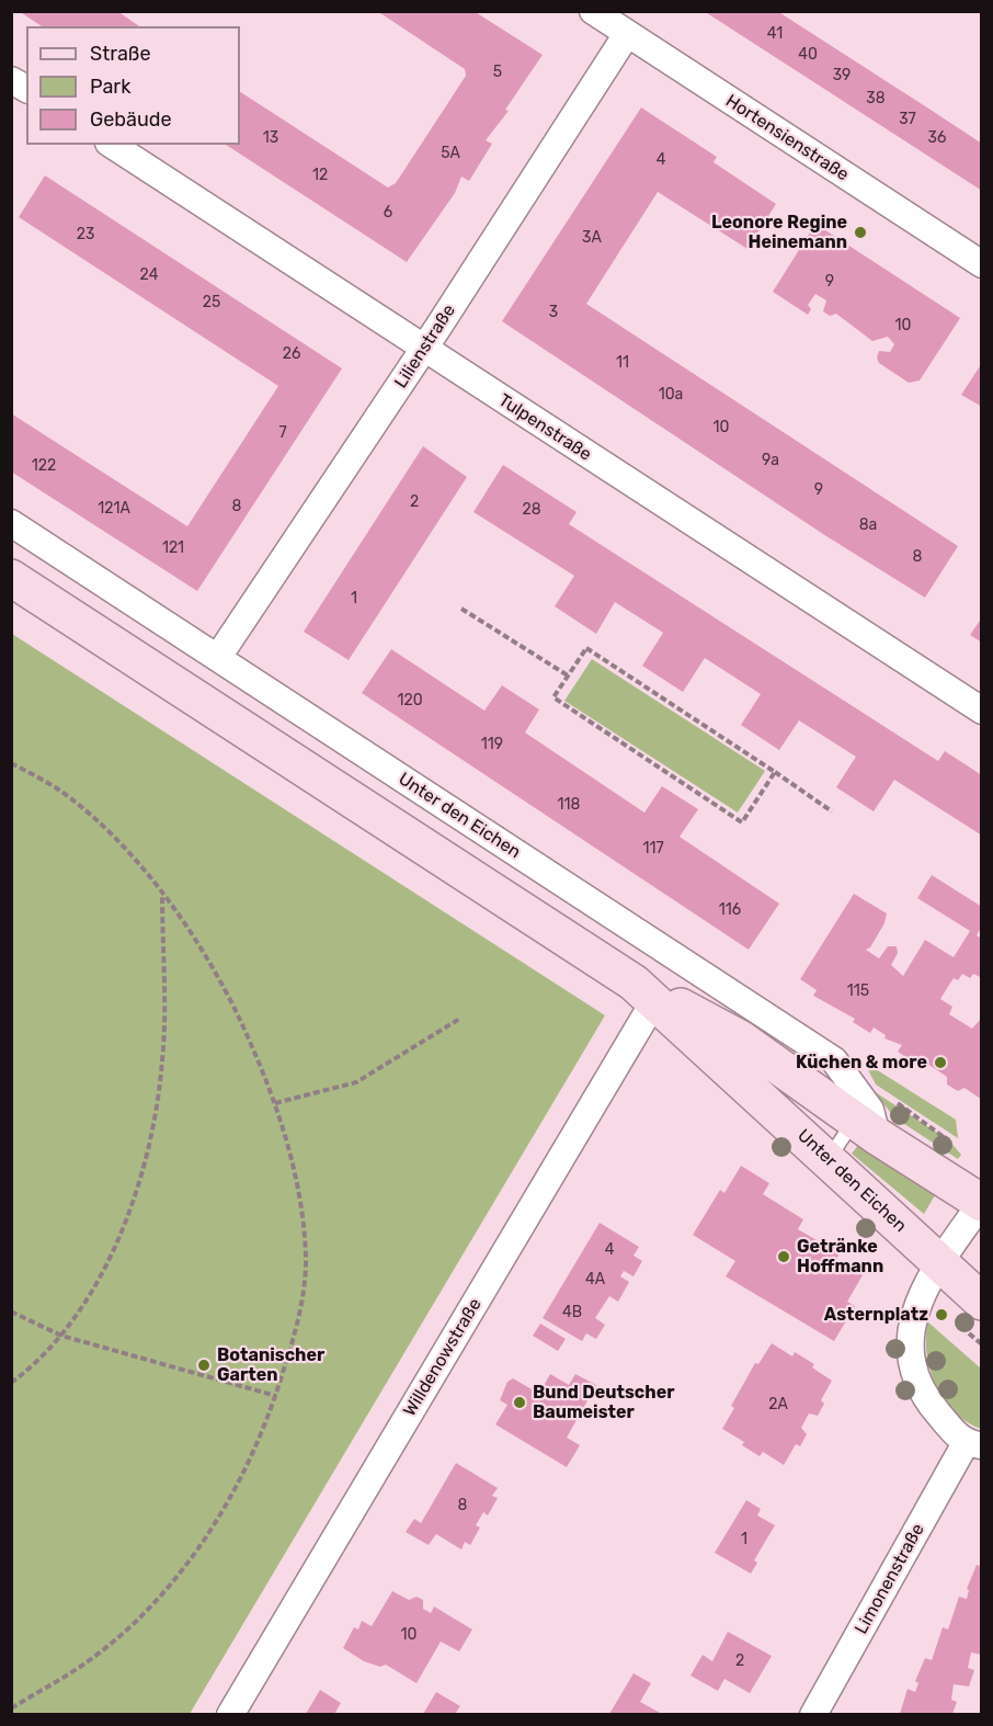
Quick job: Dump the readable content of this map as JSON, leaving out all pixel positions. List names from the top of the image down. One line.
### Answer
{"streets":{"main road":["Unter den Eichen"],"street":["Hortensienstraße","Lilienstraße","Tulpenstraße","Willdenowstraße","Limonenstraße"]},"crossings":[["Hortensienstraße","Lilienstraße"],["Lilienstraße","Tulpenstraße"],["Lilienstraße","Unter den Eichen"],["Unter den Eichen","Willdenowstraße"]],"places":["Leonore Regine Heinemann","Küchen & more","Getränke Hoffmann","Asternplatz","Botanischer Garten","Bund Deutscher Baumeister"],"house_numbers":["41","40","5","39","38","37","13","36","5A","4","12","6","23","3A","24","9","25","3","10","26","11","10a","10","7","9a","122","9","2","8","121A","28","8a","121","8","1","120","119","118","117","116","115","4","4A","4B","2A","8","1","10","2"],"legend":["Straße","Park","Gebäude"]}
